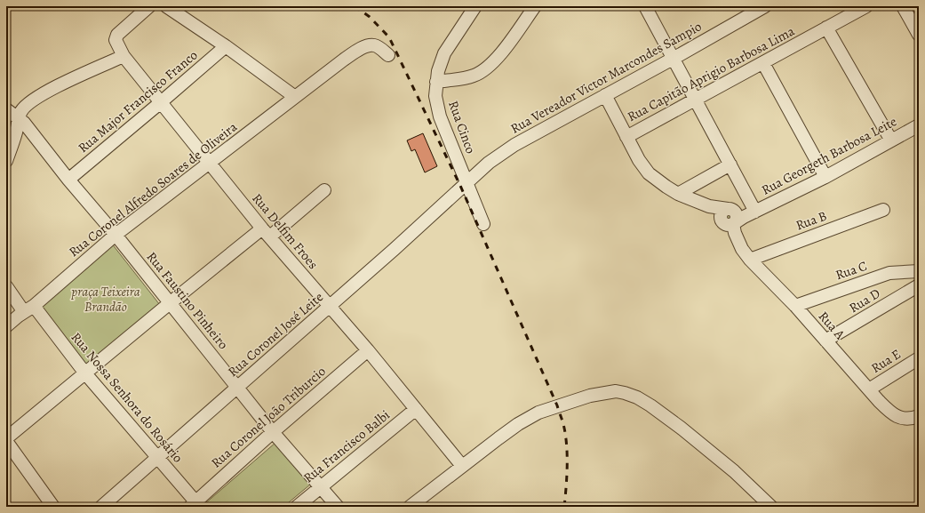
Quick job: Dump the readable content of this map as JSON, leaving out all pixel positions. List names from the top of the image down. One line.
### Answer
{"streets":{"street":["Rua Capitão Aprigio Barbosa Lima","Rua Vereador Victor Marcondes Sampio","Rua Major Francisco Franco","Rua Cinco","Rua Georgeth Barbosa Leite","Rua Coronel Alfredo Soares de Oliveira","Rua B","Rua Delfim Froes","Rua C","Rua Faustino Pinheiro","Rua D","Rua A","Rua Coronel José Leite","Rua E","Rua Nossa Senhora do Rosário","Rua Coronel João Triburcio","Rua Francisco Balbi"]},"crossings":[["Rua Vereador Victor Marcondes Sampio","Rua Cinco"],["Rua Vereador Victor Marcondes Sampio","Rua Coronel José Leite"],["Rua Major Francisco Franco","Rua Delfim Froes"],["Rua Major Francisco Franco","Rua Faustino Pinheiro"],["Rua Cinco","Rua Coronel José Leite"],["Rua Coronel Alfredo Soares de Oliveira","Rua Delfim Froes"],["Rua Coronel Alfredo Soares de Oliveira","Rua Faustino Pinheiro"],["Rua Coronel Alfredo Soares de Oliveira","Rua Nossa Senhora do Rosário"],["Rua B","Rua A"],["Rua Delfim Froes","Rua Coronel José Leite"],["Rua Delfim Froes","Rua Coronel João Triburcio"],["Rua Delfim Froes","Rua Francisco Balbi"],["Rua C","Rua A"],["Rua Faustino Pinheiro","Rua Coronel José Leite"],["Rua Faustino Pinheiro","Rua Coronel João Triburcio"],["Rua Faustino Pinheiro","Rua Francisco Balbi"],["Rua D","Rua A"],["Rua A","Rua E"],["Rua Coronel José Leite","Rua Nossa Senhora do Rosário"],["Rua Nossa Senhora do Rosário","Rua Coronel João Triburcio"]],"parks":["praça Teixeira Brandão"]}
